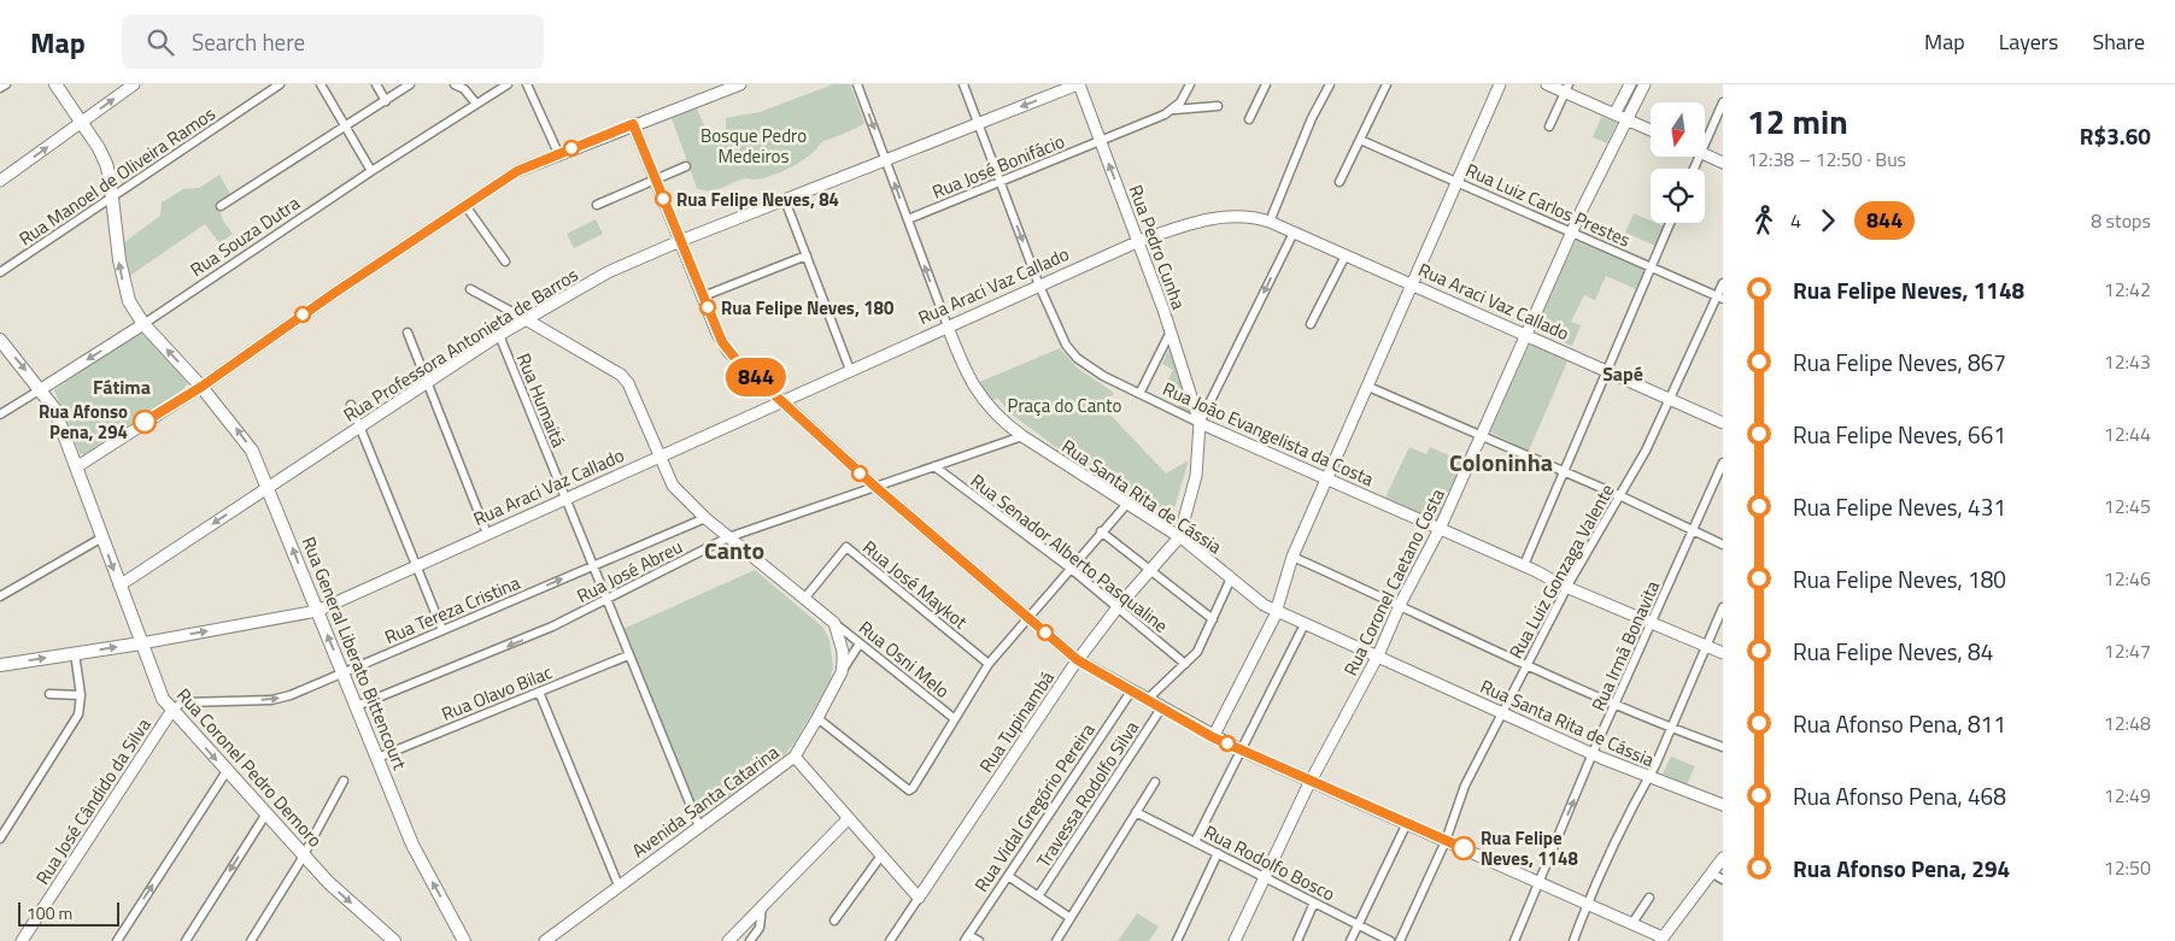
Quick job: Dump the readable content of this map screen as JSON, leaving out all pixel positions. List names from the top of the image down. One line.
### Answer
{"streets":{"main road":["Rua Araci Vaz Callado","Rua General Liberato Bittencourt","Rua Coronel Pedro Demoro"],"street":["Rua José Bonifácio","Rua Manoel de Oliveira Ramos","Rua Luiz Carlos Prestes","Rua Souza Dutra","Rua Pedro Cunha","Rua Professora Antonieta de Barros","Rua Humaitá","Rua João Evangelista da Costa","Rua Santa Rita de Cássia","Rua Senador Alberto Pasqualine","Rua José Abreu","Rua Luiz Gonzaga Valente","Rua Coronel Caetano Costa","Rua José Maykot","Rua Tereza Cristina","Rua Irmã Bonavita","Rua Osni Melo","Rua Olavo Bilac","Rua Tupinambá","Travessa Rodolfo Silva","Rua José Cândido da Silva","Avenida Santa Catarina","Rua Vidal Gregório Pereira","Rua Rodolfo Bosco"]},"crossings":[["Rua José Bonifácio","Rua Pedro Cunha"],["Rua José Bonifácio","Rua João Evangelista da Costa"],["Rua José Bonifácio","Rua Santa Rita de Cássia"],["Rua Manoel de Oliveira Ramos","Rua General Liberato Bittencourt"],["Rua Luiz Carlos Prestes","Rua Luiz Gonzaga Valente"],["Rua Luiz Carlos Prestes","Rua Coronel Caetano Costa"],["Rua Souza Dutra","Rua General Liberato Bittencourt"],["Rua Souza Dutra","Rua Coronel Pedro Demoro"],["Rua Pedro Cunha","Rua Araci Vaz Callado"],["Rua Pedro Cunha","Rua Professora Antonieta de Barros"],["Rua Pedro Cunha","Rua João Evangelista da Costa"],["Rua Pedro Cunha","Rua Tupinambá"],["Rua Araci Vaz Callado","Rua Humaitá"],["Rua Araci Vaz Callado","Rua João Evangelista da Costa"],["Rua Araci Vaz Callado","Rua Santa Rita de Cássia"],["Rua Araci Vaz Callado","Rua Luiz Gonzaga Valente"],["Rua Araci Vaz Callado","Rua Coronel Caetano Costa"],["Rua Araci Vaz Callado","Rua General Liberato Bittencourt"],["Rua Araci Vaz Callado","Rua Coronel Pedro Demoro"],["Rua Professora Antonieta de Barros","Rua Humaitá"],["Rua Professora Antonieta de Barros","Rua João Evangelista da Costa"],["Rua Professora Antonieta de Barros","Rua Santa Rita de Cássia"],["Rua Professora Antonieta de Barros","Rua General Liberato Bittencourt"],["Rua Professora Antonieta de Barros","Rua Coronel Pedro Demoro"],["Rua Humaitá","Rua José Abreu"],["Rua Humaitá","Rua Tereza Cristina"],["Rua Humaitá","Rua Olavo Bilac"],["Rua Humaitá","Avenida Santa Catarina"],["Rua João Evangelista da Costa","Rua Luiz Gonzaga Valente"],["Rua João Evangelista da Costa","Rua Coronel Caetano Costa"],["Rua João Evangelista da Costa","Rua Irmã Bonavita"],["Rua João Evangelista da Costa","Rua Tupinambá"],["Rua Santa Rita de Cássia","Rua José Abreu"],["Rua Santa Rita de Cássia","Rua Luiz Gonzaga Valente"],["Rua Santa Rita de Cássia","Rua Coronel Caetano Costa"],["Rua Santa Rita de Cássia","Rua Irmã Bonavita"],["Rua Santa Rita de Cássia","Rua Tupinambá"],["Rua Senador Alberto Pasqualine","Rua José Abreu"],["Rua Senador Alberto Pasqualine","Rua Tupinambá"],["Rua José Abreu","Rua General Liberato Bittencourt"],["Rua Coronel Caetano Costa","Rua Rodolfo Bosco"],["Rua Tereza Cristina","Rua General Liberato Bittencourt"],["Rua Tereza Cristina","Rua Coronel Pedro Demoro"],["Rua Tereza Cristina","Rua José Cândido da Silva"],["Rua General Liberato Bittencourt","Rua Olavo Bilac"],["Rua Coronel Pedro Demoro","Rua José Cândido da Silva"]],"one_way":["Rua José Abreu","Rua Tereza Cristina","Rua General Liberato Bittencourt","Rua Coronel Pedro Demoro"],"districts":["Sapé","Fátima","Coloninha","Canto"],"parks":["Bosque Pedro Medeiros","Praça do Canto"],"places":["Rua Felipe Neves, 84","Rua Felipe Neves, 180","Rua Afonso Pena, 294","Rua Felipe Neves, 1148"],"lines":["bus line 844"],"scale_bar":"100 m","north":"bottom","page":{"header":"Map","search":"Search here","nav":["Map","Layers","Share"],"on_map":"844","heading":["12 min","12:38 – 12:50 · Bus","R$3.60"],"legs":["4","844","8 stops"],"list":[{"name":"Rua Felipe Neves, 1148","value":"12:42"},{"name":"Rua Felipe Neves, 867","value":"12:43"},{"name":"Rua Felipe Neves, 661","value":"12:44"},{"name":"Rua Felipe Neves, 431","value":"12:45"},{"name":"Rua Felipe Neves, 180","value":"12:46"},{"name":"Rua Felipe Neves, 84","value":"12:47"},{"name":"Rua Afonso Pena, 811","value":"12:48"},{"name":"Rua Afonso Pena, 468","value":"12:49"},{"name":"Rua Afonso Pena, 294","value":"12:50"}],"scale":"100 m"}}
